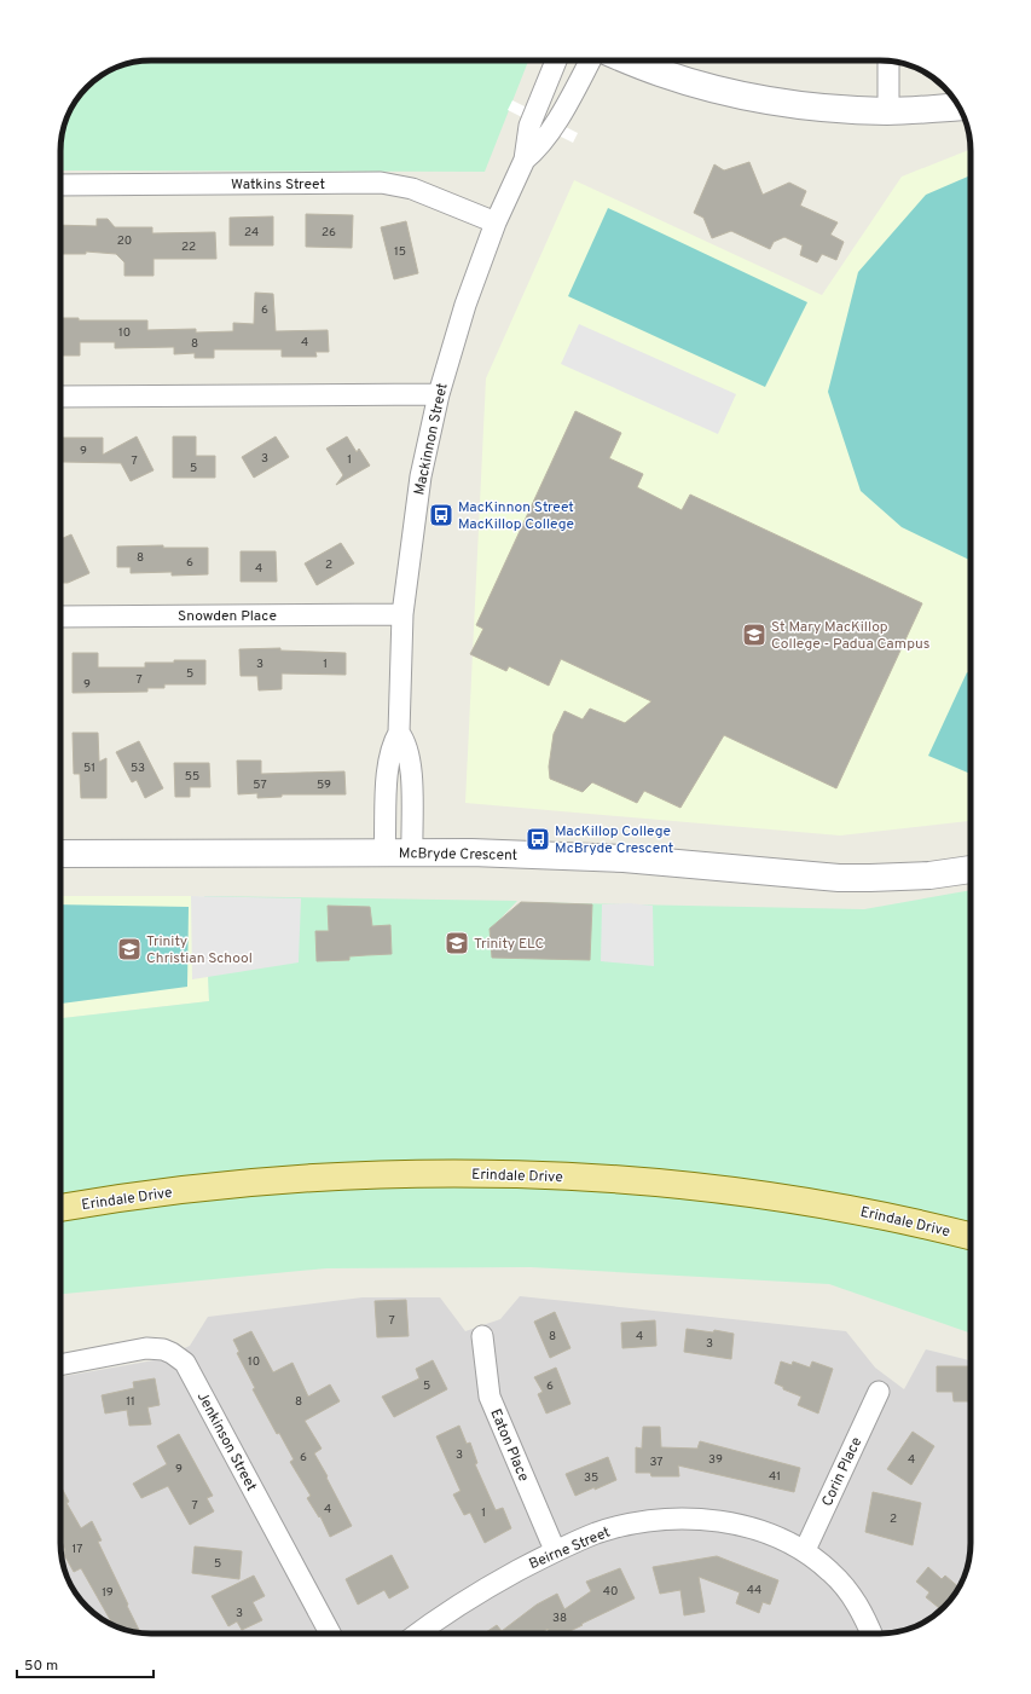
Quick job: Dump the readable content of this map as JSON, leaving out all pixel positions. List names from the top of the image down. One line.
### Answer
{"streets":{"main road":["Erindale Drive"],"street":["Watkins Street","Mackinnon Street","Snowden Place","McBryde Crescent","Jenkinson Street","Eaton Place","Corin Place","Beirne Street"]},"crossings":[["Watkins Street","Mackinnon Street"],["Mackinnon Street","Snowden Place"],["Mackinnon Street","McBryde Crescent"],["Eaton Place","Beirne Street"],["Corin Place","Beirne Street"]],"places":{"bus stop":["MacKinnon Street MacKillop College","MacKillop College McBryde Crescent"],"school or university":["St Mary MacKillop College - Padua Campus","Trinity ELC","Trinity Christian School"]},"house_numbers":["24","26","20","22","15","6","10","4","8","9","3","1","7","5","8","6","2","4","3","1","5","7","9","51","53","55","57","59","7","8","4","3","10","5","6","11","8","3","6","39","4","37","9","41","35","7","4","1","2","17","5","44","40","19","3","38"],"scale_bar":"50 m"}
